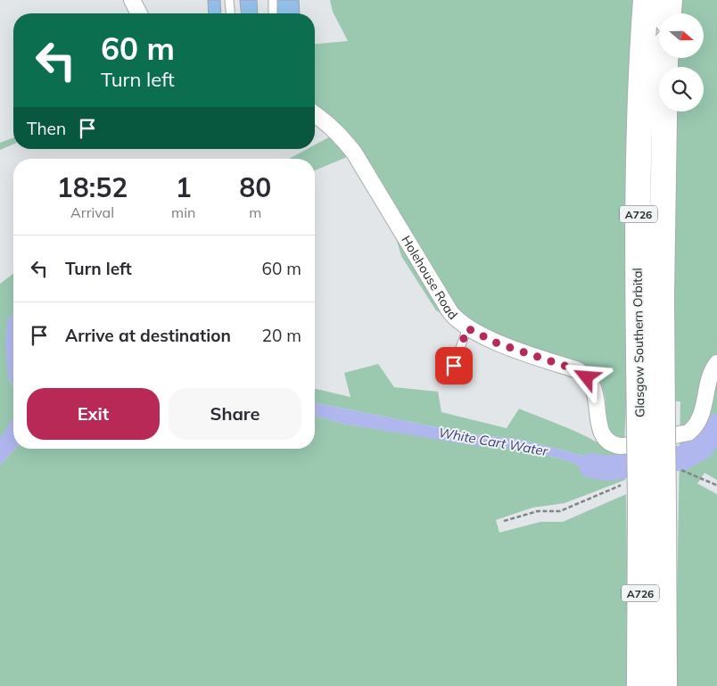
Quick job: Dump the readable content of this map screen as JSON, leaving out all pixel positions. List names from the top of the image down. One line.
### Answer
{"streets":{"highway":["A726","Glasgow Southern Orbital"],"street":["Holehouse Road"]},"water":["White Cart Water"],"north":"right","page":{"turn":["60 m","Turn left"],"then":"Then","eta":["18:52","Arrival","1","min","80","m"],"list":[{"name":"Turn left","value":"60 m"},{"name":"Arrive at destination","value":"20 m"}],"buttons":["Exit","Share"]}}
